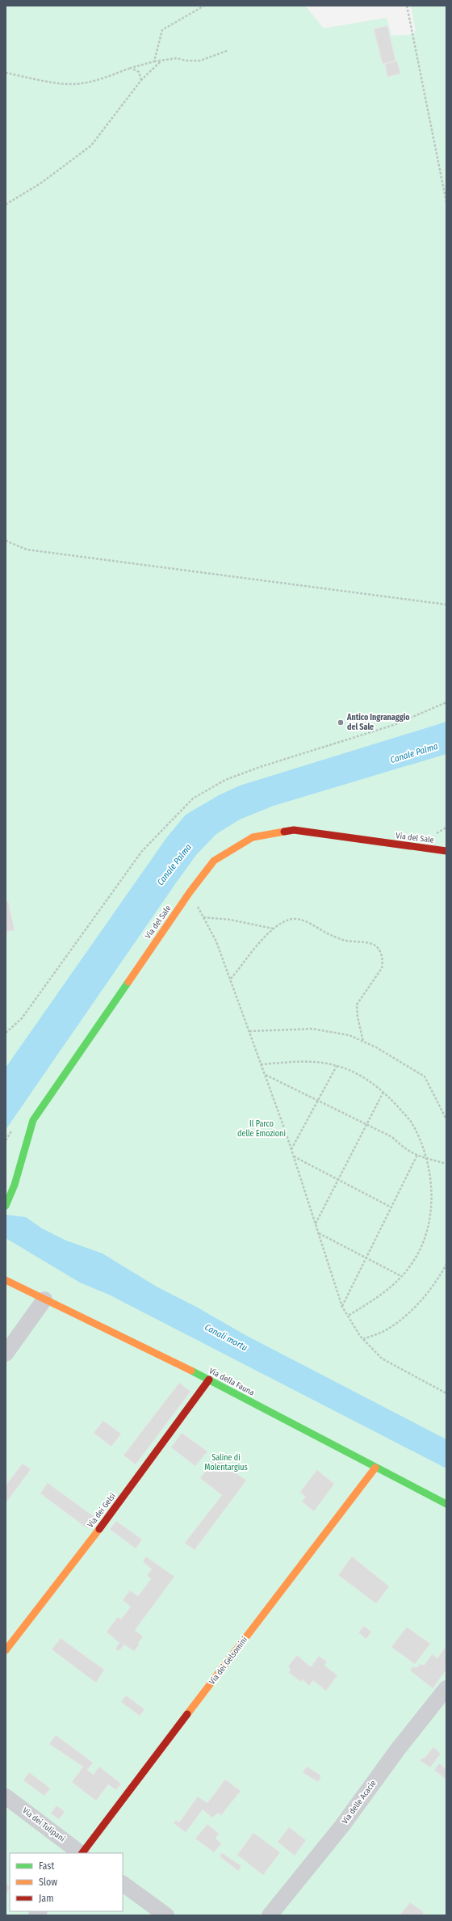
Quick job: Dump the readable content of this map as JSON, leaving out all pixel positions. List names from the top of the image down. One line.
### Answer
{"streets":{"street":["Via del Sale","Via della Fauna","Via dei Gelsi","Via dei Gelsomini","Via delle Acacie","Via dei Tulipani"]},"crossings":[["Via della Fauna","Via dei Gelsi"],["Via della Fauna","Via dei Gelsomini"]],"water":["Canale Palma","Canali mortu"],"parks":["Il Parco delle Emozioni","Saline di Molentargius"],"places":["Antico Ingranaggio del Sale"],"legend":["Fast","Slow","Jam"]}
